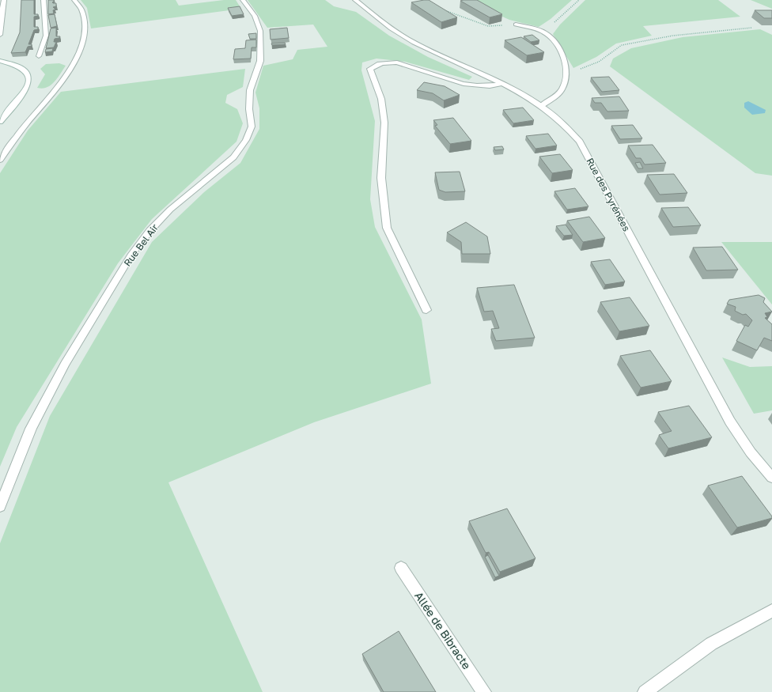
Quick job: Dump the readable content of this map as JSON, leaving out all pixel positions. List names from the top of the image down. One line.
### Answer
{"streets":{"street":["Rue des Pyrénées","Rue Bel Air","Allée de Bibracte"]}}
